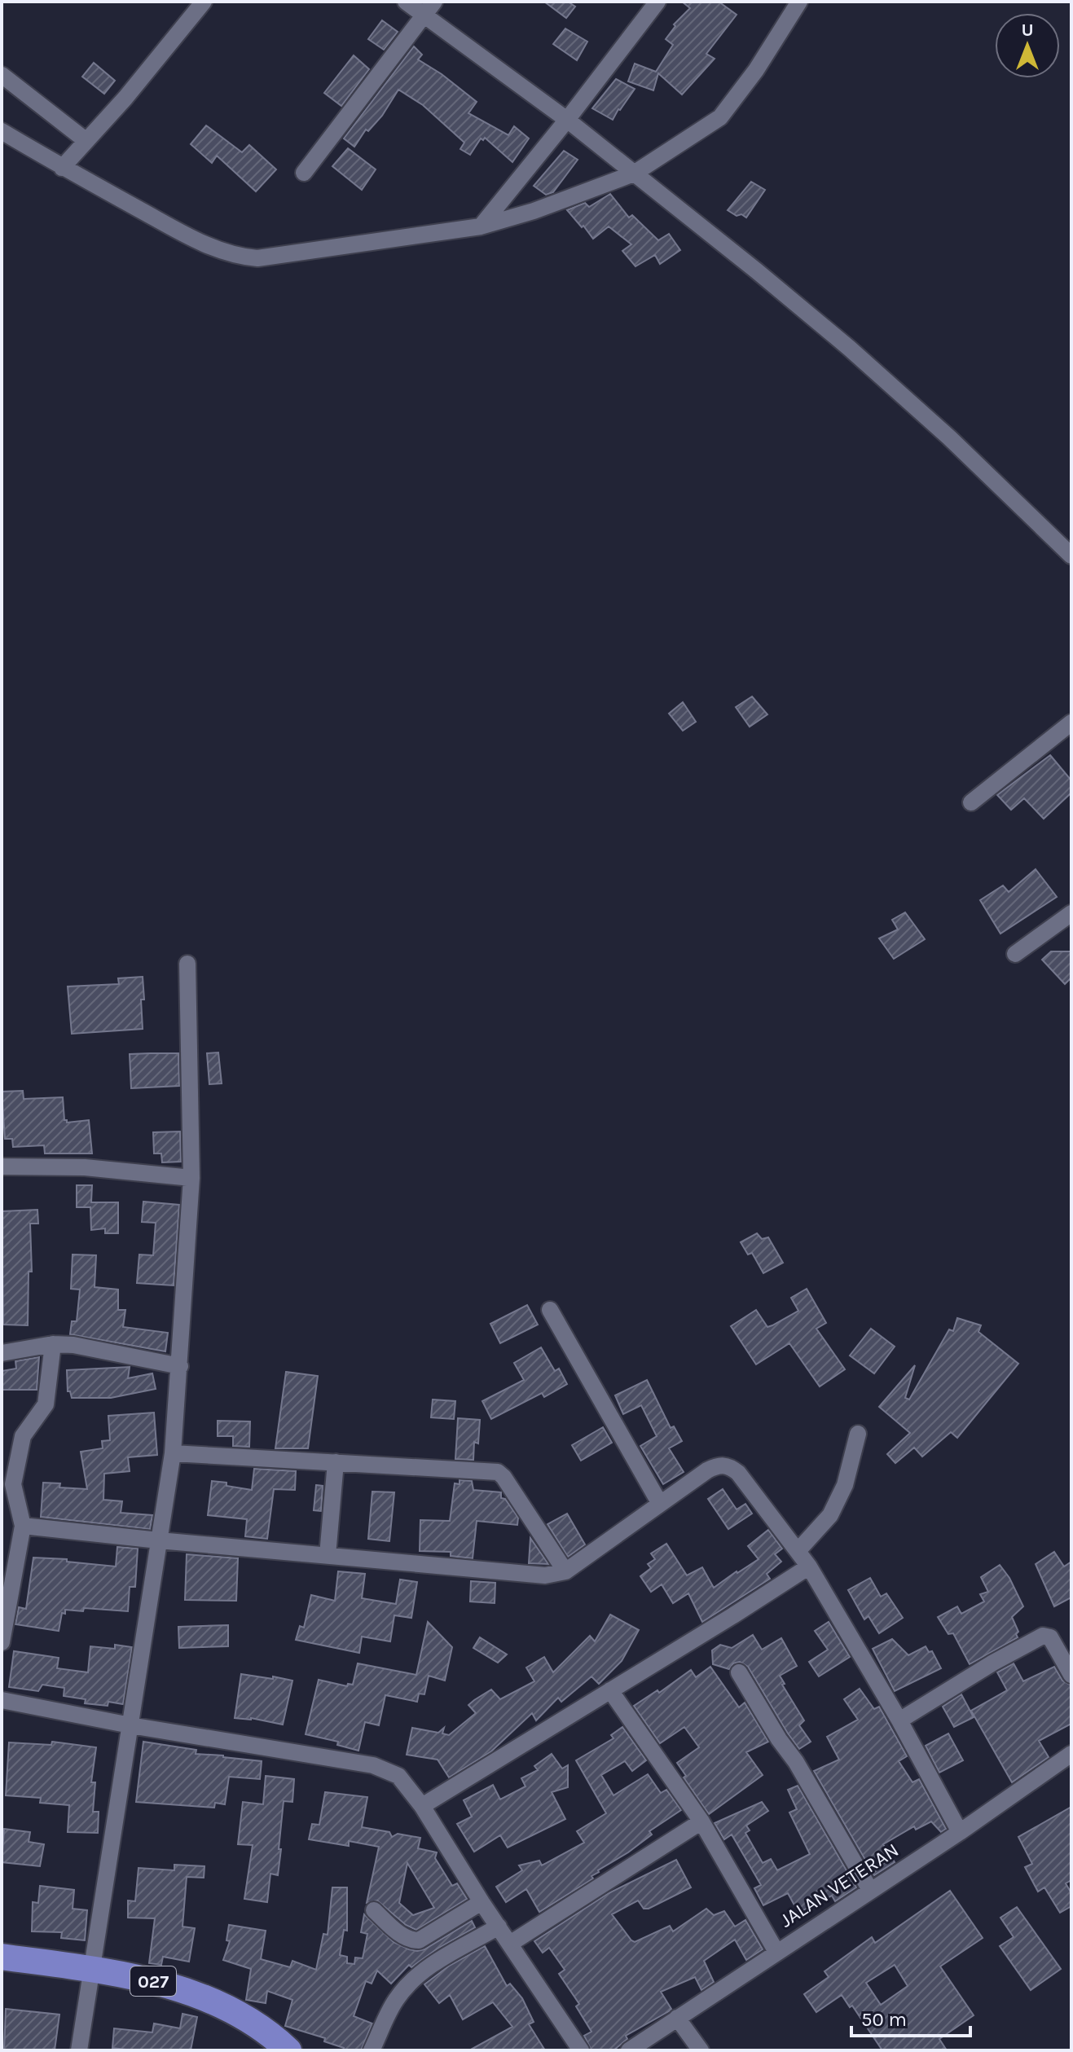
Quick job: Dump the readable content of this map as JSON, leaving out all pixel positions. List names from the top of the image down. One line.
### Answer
{"streets":{"main road":["027"],"street":["JALAN VETERAN"]},"scale_bar":"50 m","north":"top"}
